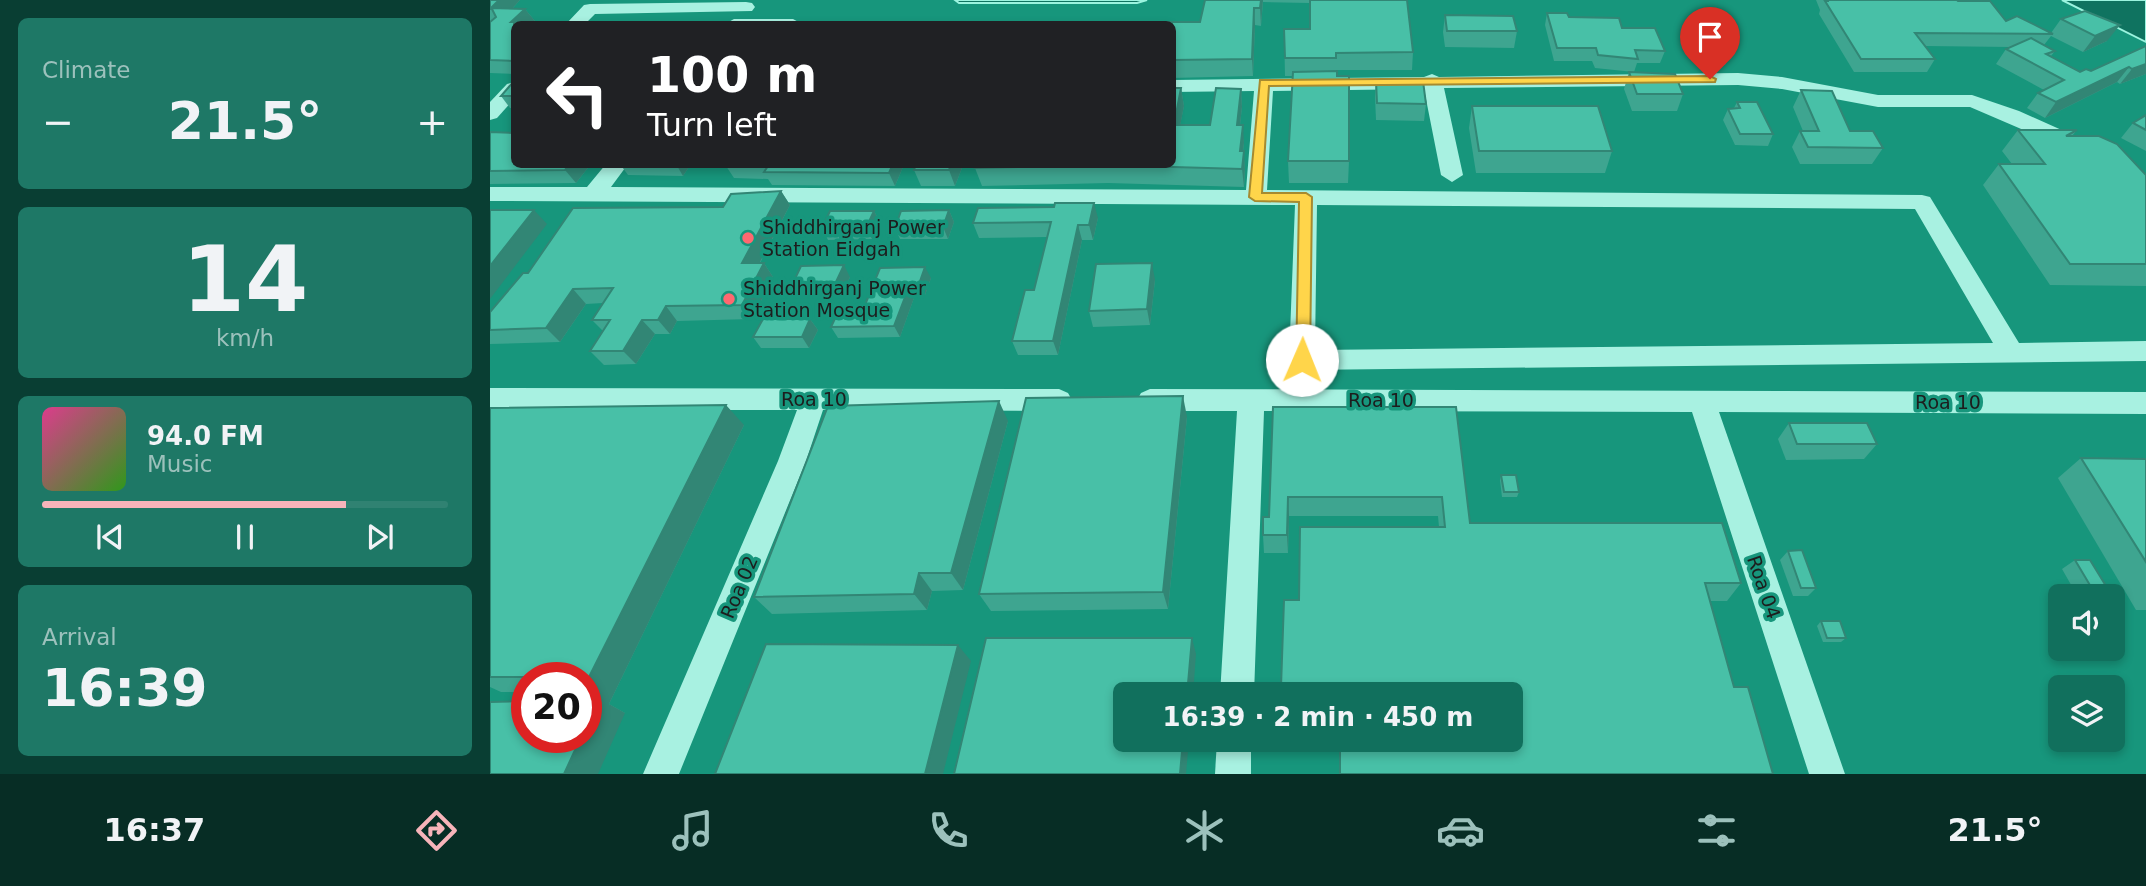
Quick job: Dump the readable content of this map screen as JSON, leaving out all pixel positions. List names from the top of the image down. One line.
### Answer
{"streets":{"street":["Roa 10","Roa 02","Roa 04"]},"crossings":[["Roa 10","Roa 02"],["Roa 10","Roa 04"]],"places":["Shiddhirganj Power Station Eidgah","Shiddhirganj Power Station Mosque"],"page":{"tile":["Climate",["14","km/h"],["Arrival","16:39"]],"turn":["100 m","Turn left"],"heat":["−","21.5°","+"],"song":["94.0 FM","Music"],"limit":"20","trip":"16:39 · 2 min · 450 m","tabs":["16:37","21.5°"]}}
